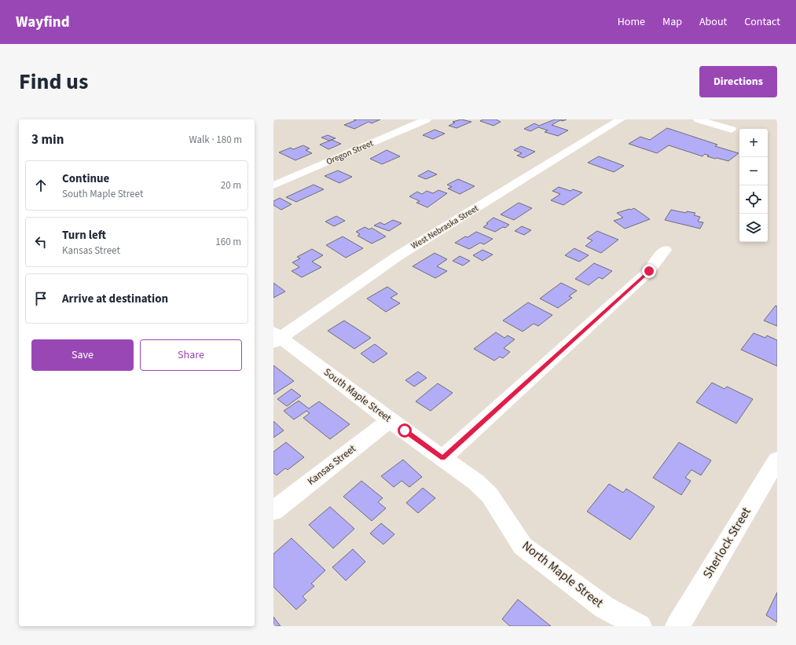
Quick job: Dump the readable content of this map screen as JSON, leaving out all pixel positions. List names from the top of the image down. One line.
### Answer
{"streets":{"street":["Oregon Street","West Nebraska Street","South Maple Street","Kansas Street","Sherlock Street","North Maple Street"]},"crossings":[["West Nebraska Street","South Maple Street"],["South Maple Street","Kansas Street"],["South Maple Street","North Maple Street"]],"page":{"header":"Wayfind","nav":["Home","Map","About","Contact"],"title":"Find us","buttons":["Directions",["Save","Share"]],"heading":["3 min","Walk · 180 m"],"map_buttons":["+","−"],"list":[["Continue","South Maple Street","20 m"],["Turn left","Kansas Street","160 m"],"Arrive at destination"]}}
